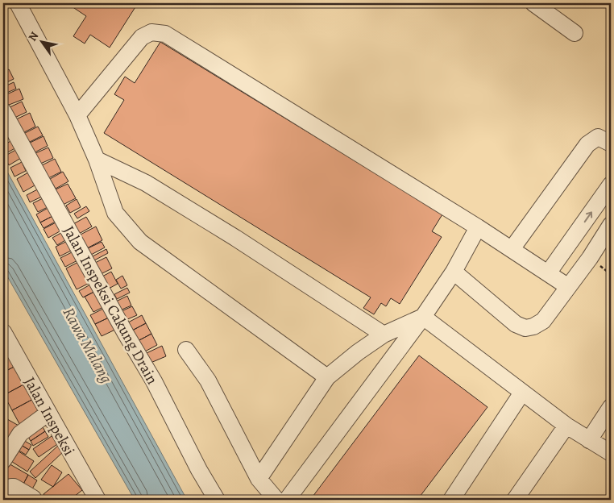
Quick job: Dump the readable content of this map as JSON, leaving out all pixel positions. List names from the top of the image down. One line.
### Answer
{"streets":{"street":["Jalan Inspeksi Cakung Drain","Jalan Inspeksi"]},"water":["Rawa Malang"],"north":"top left"}
